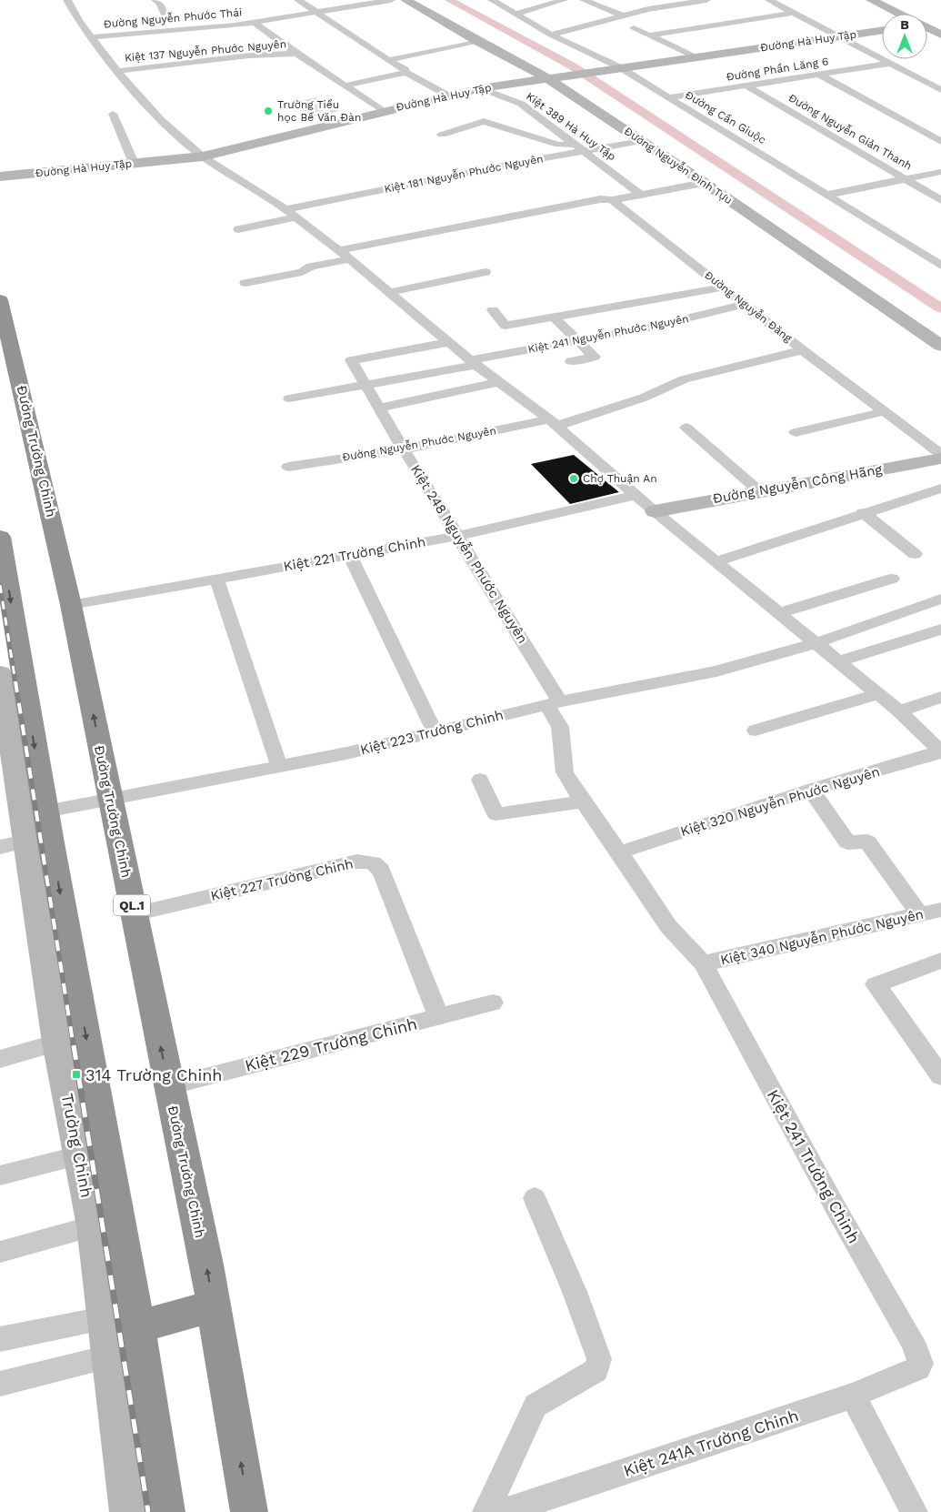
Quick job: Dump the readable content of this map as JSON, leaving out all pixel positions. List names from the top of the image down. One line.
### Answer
{"streets":{"highway":["Đường Trường Chinh","QL.1"],"street":["Đường Nguyễn Phước Thái","Đường Hà Huy Tập","Kiệt 137 Nguyễn Phước Nguyên","Đường Phần Lăng 6","Đường Cần Giuộc","Kiệt 389 Hà Huy Tập","Đường Nguyễn Giản Thanh","Đường Nguyễn Đình Tựu","Kiệt 181 Nguyễn Phước Nguyên","Đường Nguyễn Đăng","Kiệt 241 Nguyễn Phước Nguyên","Đường Nguyễn Phước Nguyên","Đường Nguyễn Công Hãng","Kiệt 221 Trường Chinh","Kiệt 248 Nguyễn Phước Nguyên","Kiệt 223 Trường Chinh","Kiệt 320 Nguyễn Phước Nguyên","Kiệt 227 Trường Chinh","Kiệt 340 Nguyễn Phước Nguyên","Kiệt 229 Trường Chinh","Trường Chinh","Kiệt 241 Trường Chinh","Kiệt 241A Trường Chinh"]},"crossings":[["Đường Hà Huy Tập","Đường Cần Giuộc"],["Đường Hà Huy Tập","Kiệt 389 Hà Huy Tập"],["Đường Hà Huy Tập","Đường Nguyễn Đình Tựu"],["Đường Phần Lăng 6","Đường Cần Giuộc"],["Đường Phần Lăng 6","Đường Nguyễn Giản Thanh"],["Kiệt 389 Hà Huy Tập","Kiệt 181 Nguyễn Phước Nguyên"],["Đường Nguyễn Đình Tựu","Kiệt 181 Nguyễn Phước Nguyên"],["Đường Nguyễn Đăng","Kiệt 241 Nguyễn Phước Nguyên"],["Đường Nguyễn Đăng","Đường Nguyễn Phước Nguyên"],["Đường Nguyễn Phước Nguyên","Kiệt 248 Nguyễn Phước Nguyên"],["Đường Trường Chinh","Kiệt 221 Trường Chinh"],["Đường Trường Chinh","Kiệt 223 Trường Chinh"],["Đường Trường Chinh","Kiệt 227 Trường Chinh"],["Đường Trường Chinh","Kiệt 229 Trường Chinh"],["Kiệt 221 Trường Chinh","Kiệt 248 Nguyễn Phước Nguyên"],["Kiệt 248 Nguyễn Phước Nguyên","Kiệt 223 Trường Chinh"],["Kiệt 248 Nguyễn Phước Nguyên","Kiệt 320 Nguyễn Phước Nguyên"],["Kiệt 248 Nguyễn Phước Nguyên","Kiệt 241 Trường Chinh"],["Kiệt 320 Nguyễn Phước Nguyên","Kiệt 241 Trường Chinh"],["Kiệt 227 Trường Chinh","Kiệt 229 Trường Chinh"],["Kiệt 340 Nguyễn Phước Nguyên","Kiệt 241 Trường Chinh"],["Kiệt 241 Trường Chinh","Kiệt 241A Trường Chinh"]],"places":{"other":["Trường Tiểu học Bế Văn Đàn","Chợ Thuận An"],"transit":["314 Trường Chinh"]},"north":"top"}
